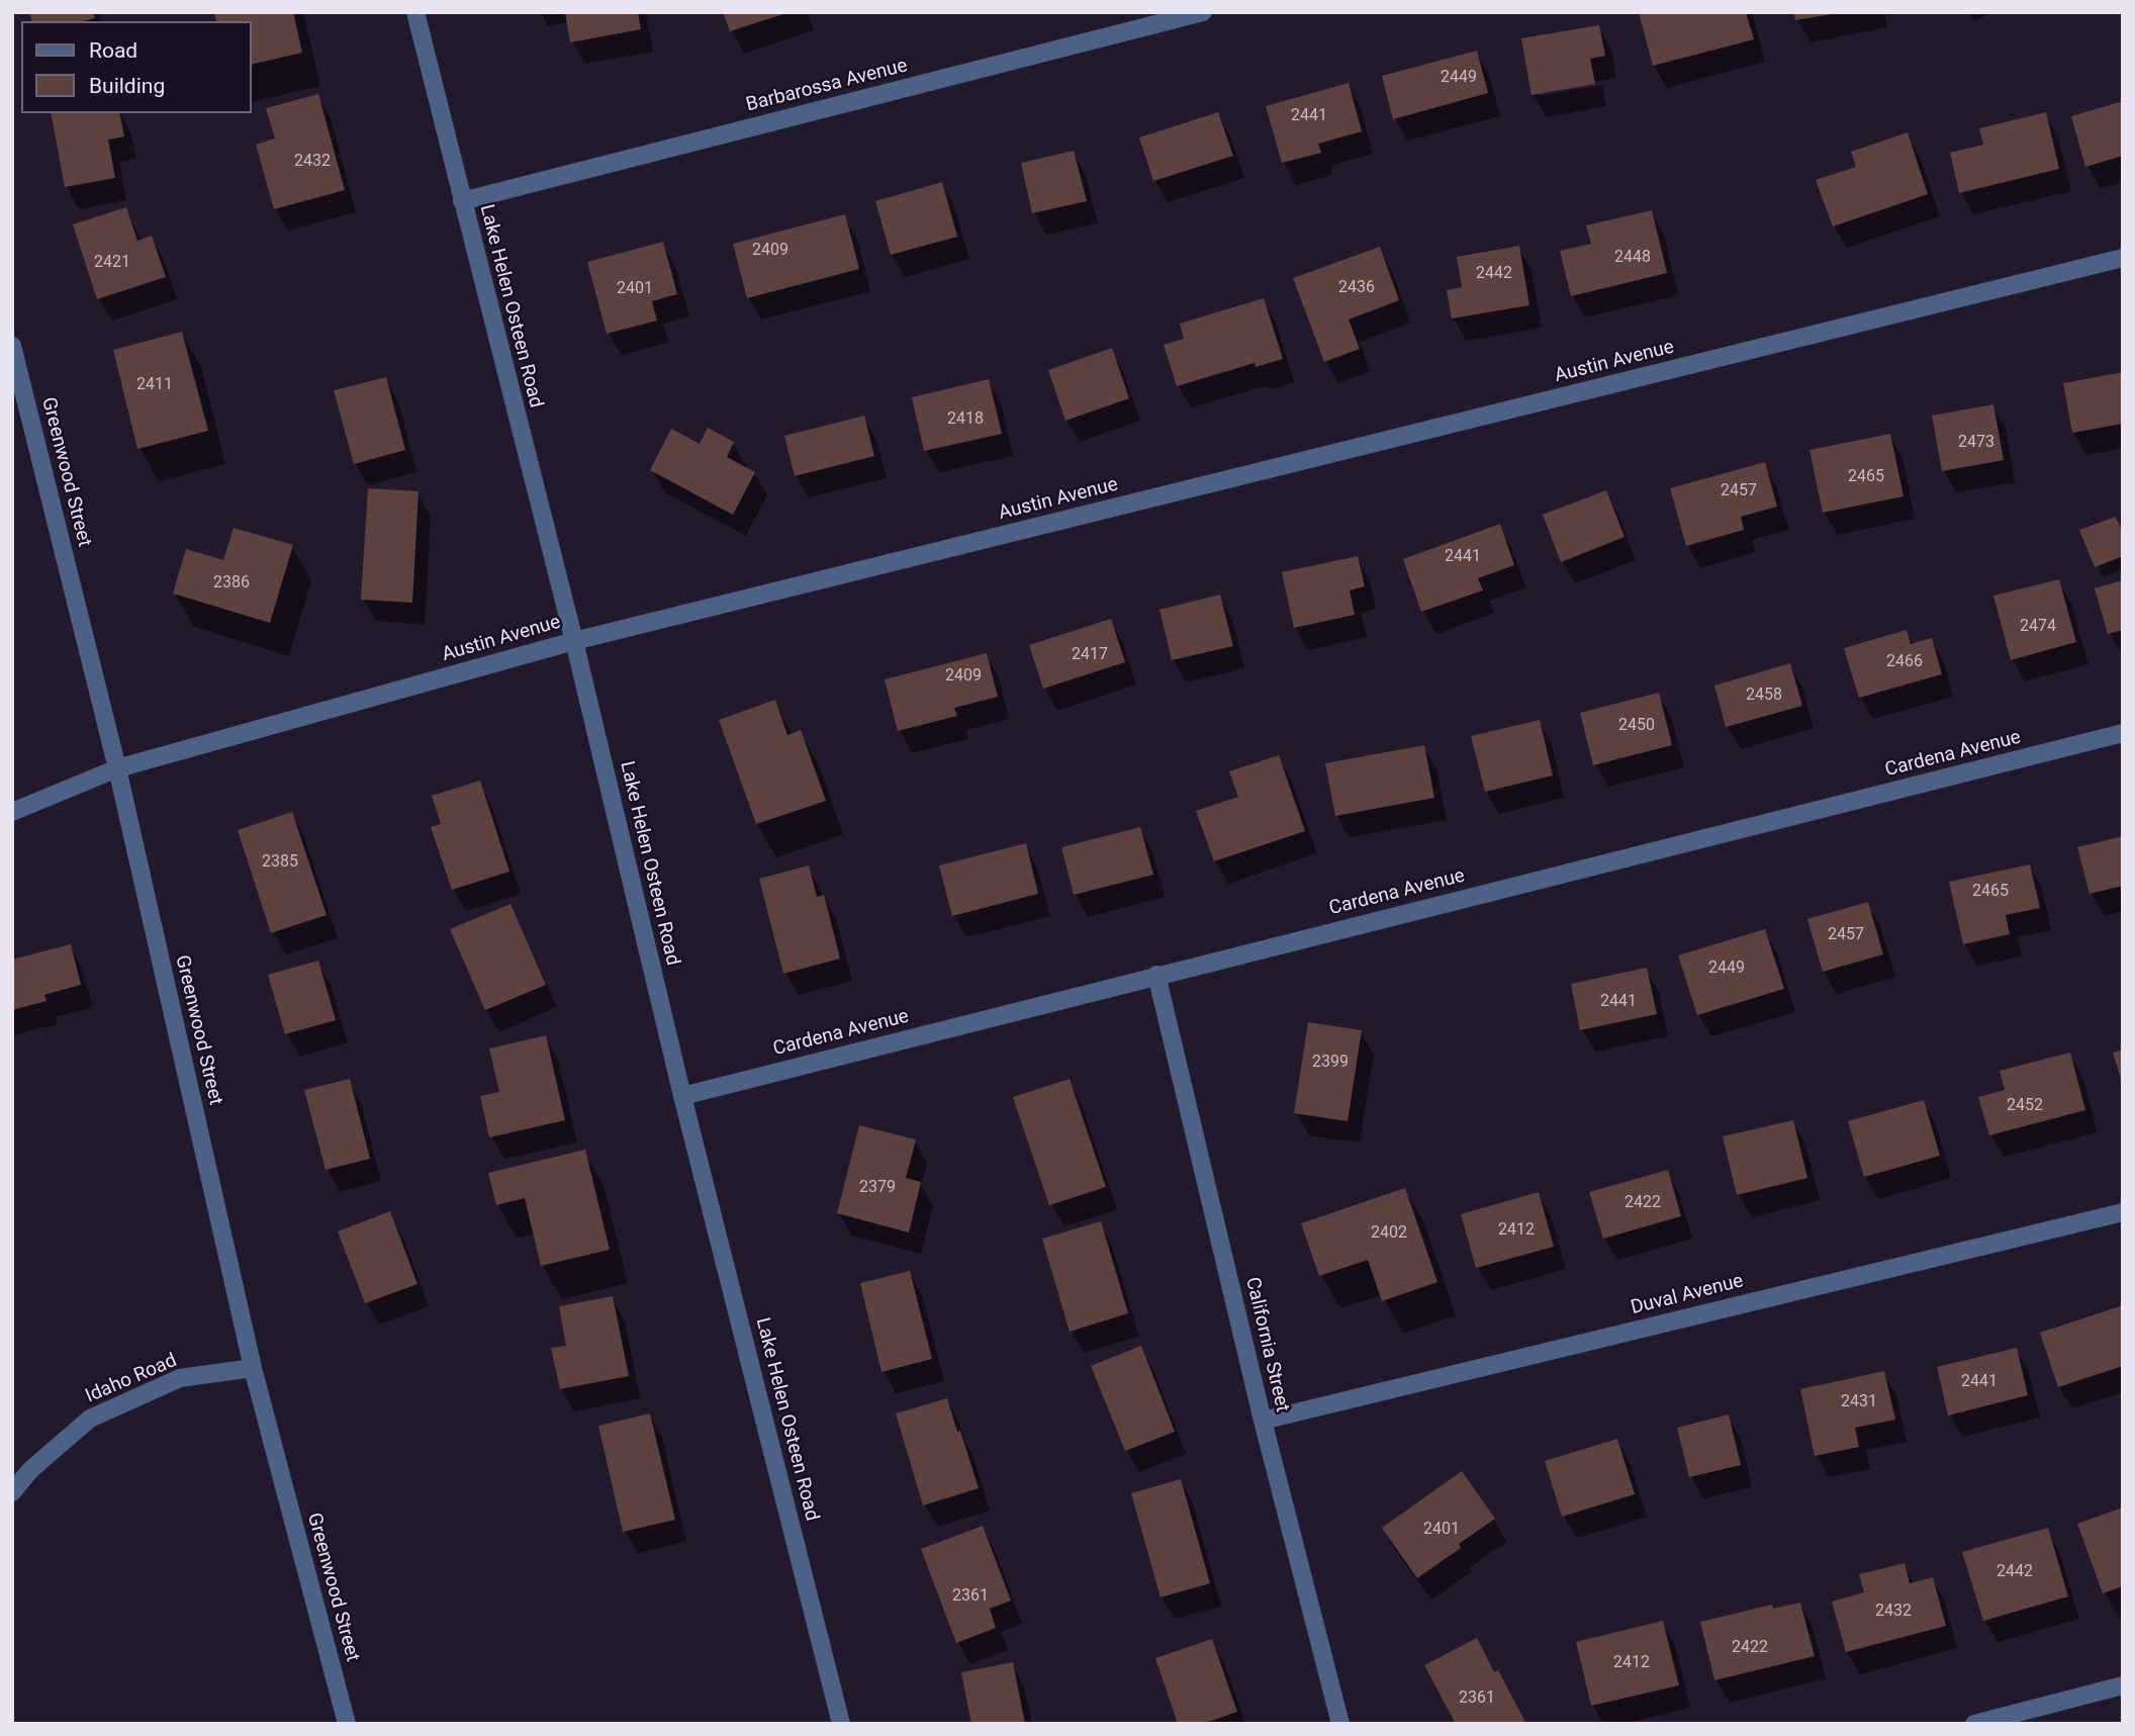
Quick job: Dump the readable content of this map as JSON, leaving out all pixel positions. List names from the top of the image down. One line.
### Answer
{"streets":{"street":["Barbarossa Avenue","Lake Helen Osteen Road","Austin Avenue","Greenwood Street","Cardena Avenue","Duval Avenue","California Street","Idaho Road"]},"crossings":[["Barbarossa Avenue","Lake Helen Osteen Road"],["Lake Helen Osteen Road","Austin Avenue"],["Lake Helen Osteen Road","Cardena Avenue"],["Austin Avenue","Greenwood Street"],["Greenwood Street","Idaho Road"],["Cardena Avenue","California Street"],["Duval Avenue","California Street"]],"house_numbers":["2449","2441","2432","2409","2448","2421","2442","2436","2401","2411","2418","2473","2465","2457","2441","2386","2474","2417","2466","2409","2458","2450","2385","2465","2457","2449","2441","2399","2452","2379","2422","2412","2402","2441","2431","2401","2442","2361","2432","2422","2412","2361"],"legend":["Road","Building"]}
